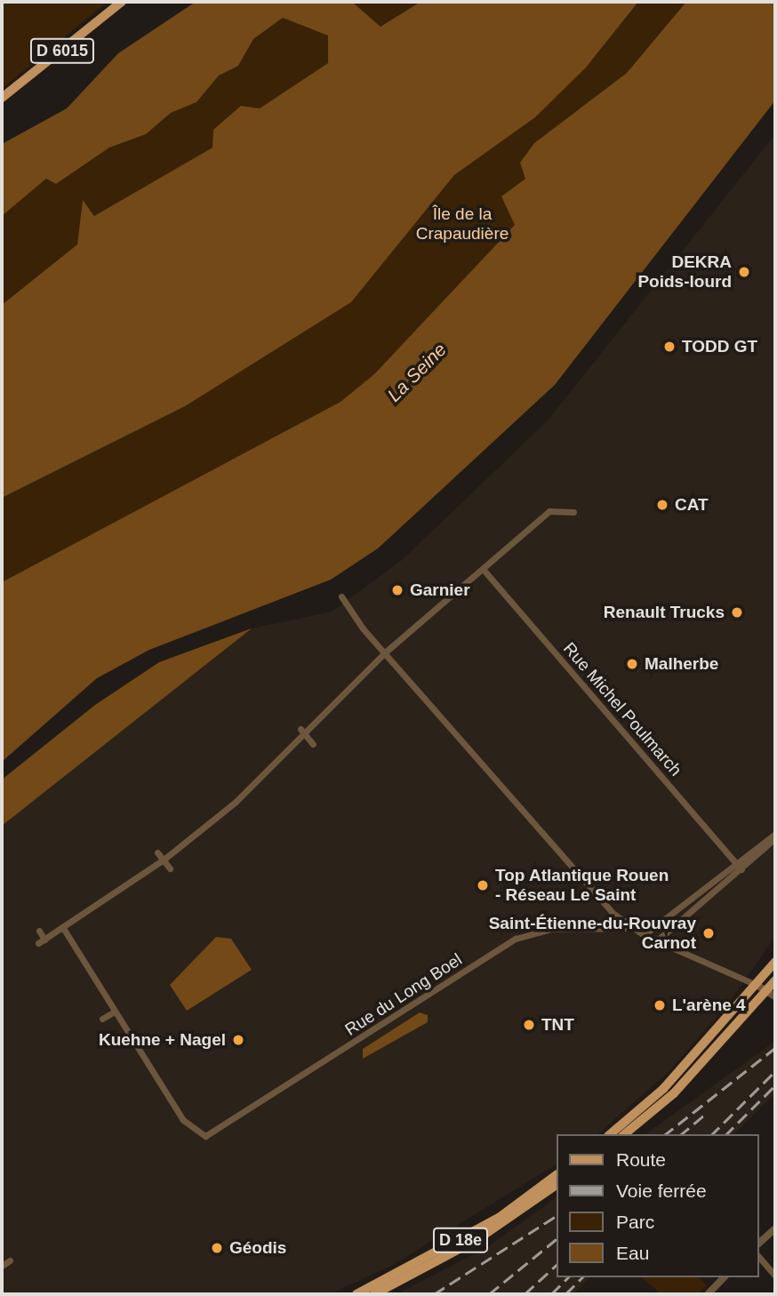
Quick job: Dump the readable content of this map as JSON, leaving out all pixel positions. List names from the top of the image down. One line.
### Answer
{"streets":{"main road":["D 6015","D 18e"],"street":["Rue Michel Poulmarch","Rue du Long Boel"]},"water":["La Seine"],"parks":["Île de la Crapaudière"],"places":["DEKRA Poids-lourd","TODD GT","CAT","Garnier","Renault Trucks","Malherbe","Top Atlantique Rouen - Réseau Le Saint","Saint-Étienne-du-Rouvray Carnot","L'arène 4","TNT","Kuehne + Nagel","Géodis"],"legend":["Route","Voie ferrée","Parc","Eau"]}
